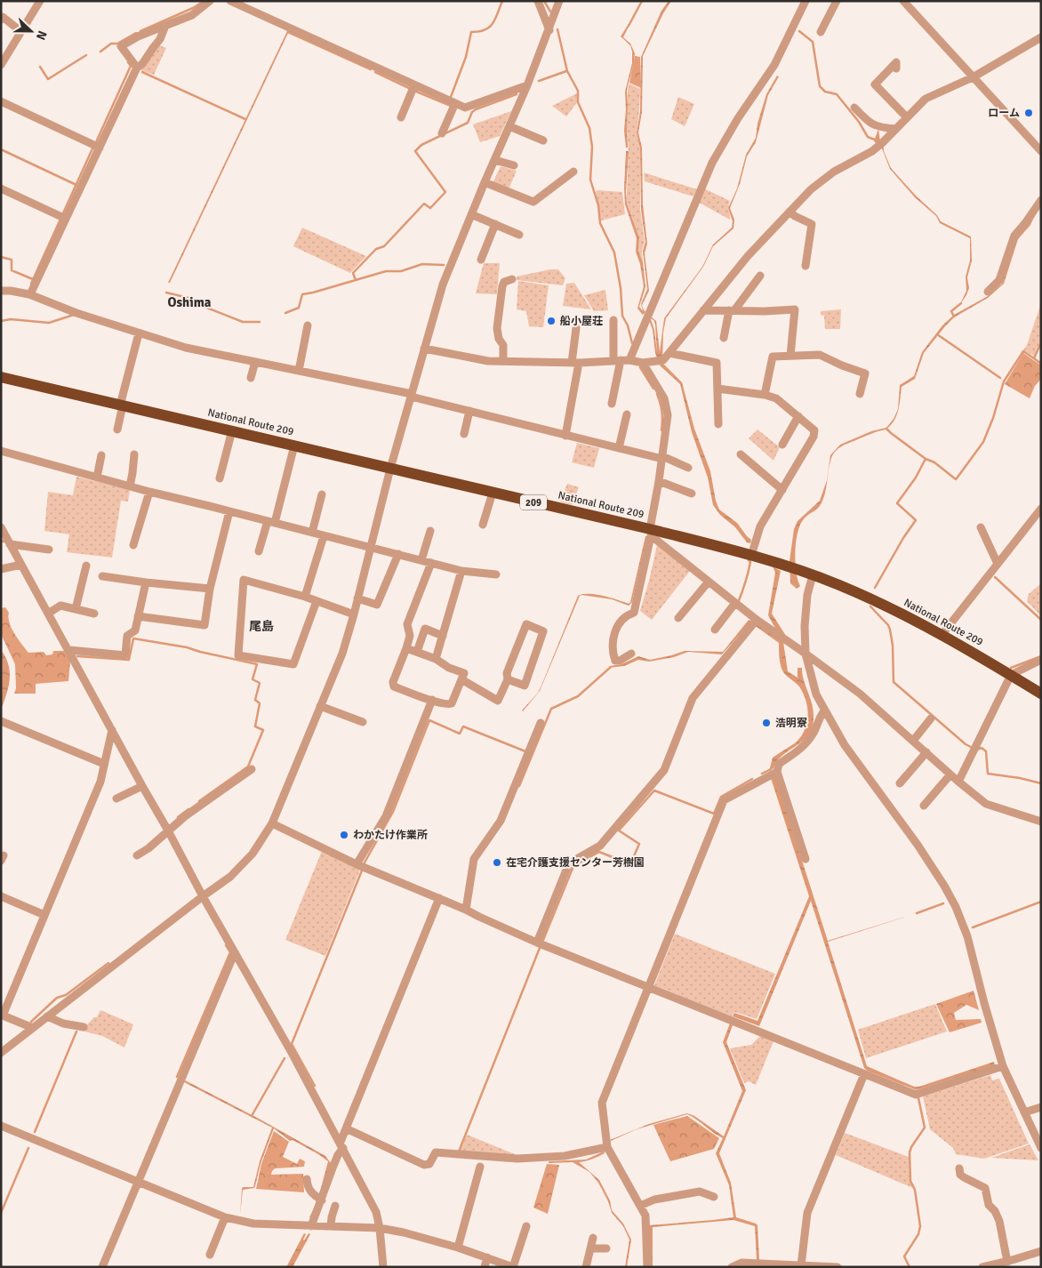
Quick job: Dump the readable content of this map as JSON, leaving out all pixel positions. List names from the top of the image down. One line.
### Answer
{"streets":{"highway":["National Route 209","209"]},"districts":["Oshima","尾島"],"places":["ローム","船小屋荘","浩明寮","わかたけ作業所","在宅介護支援センター芳樹園"],"north":"right"}
